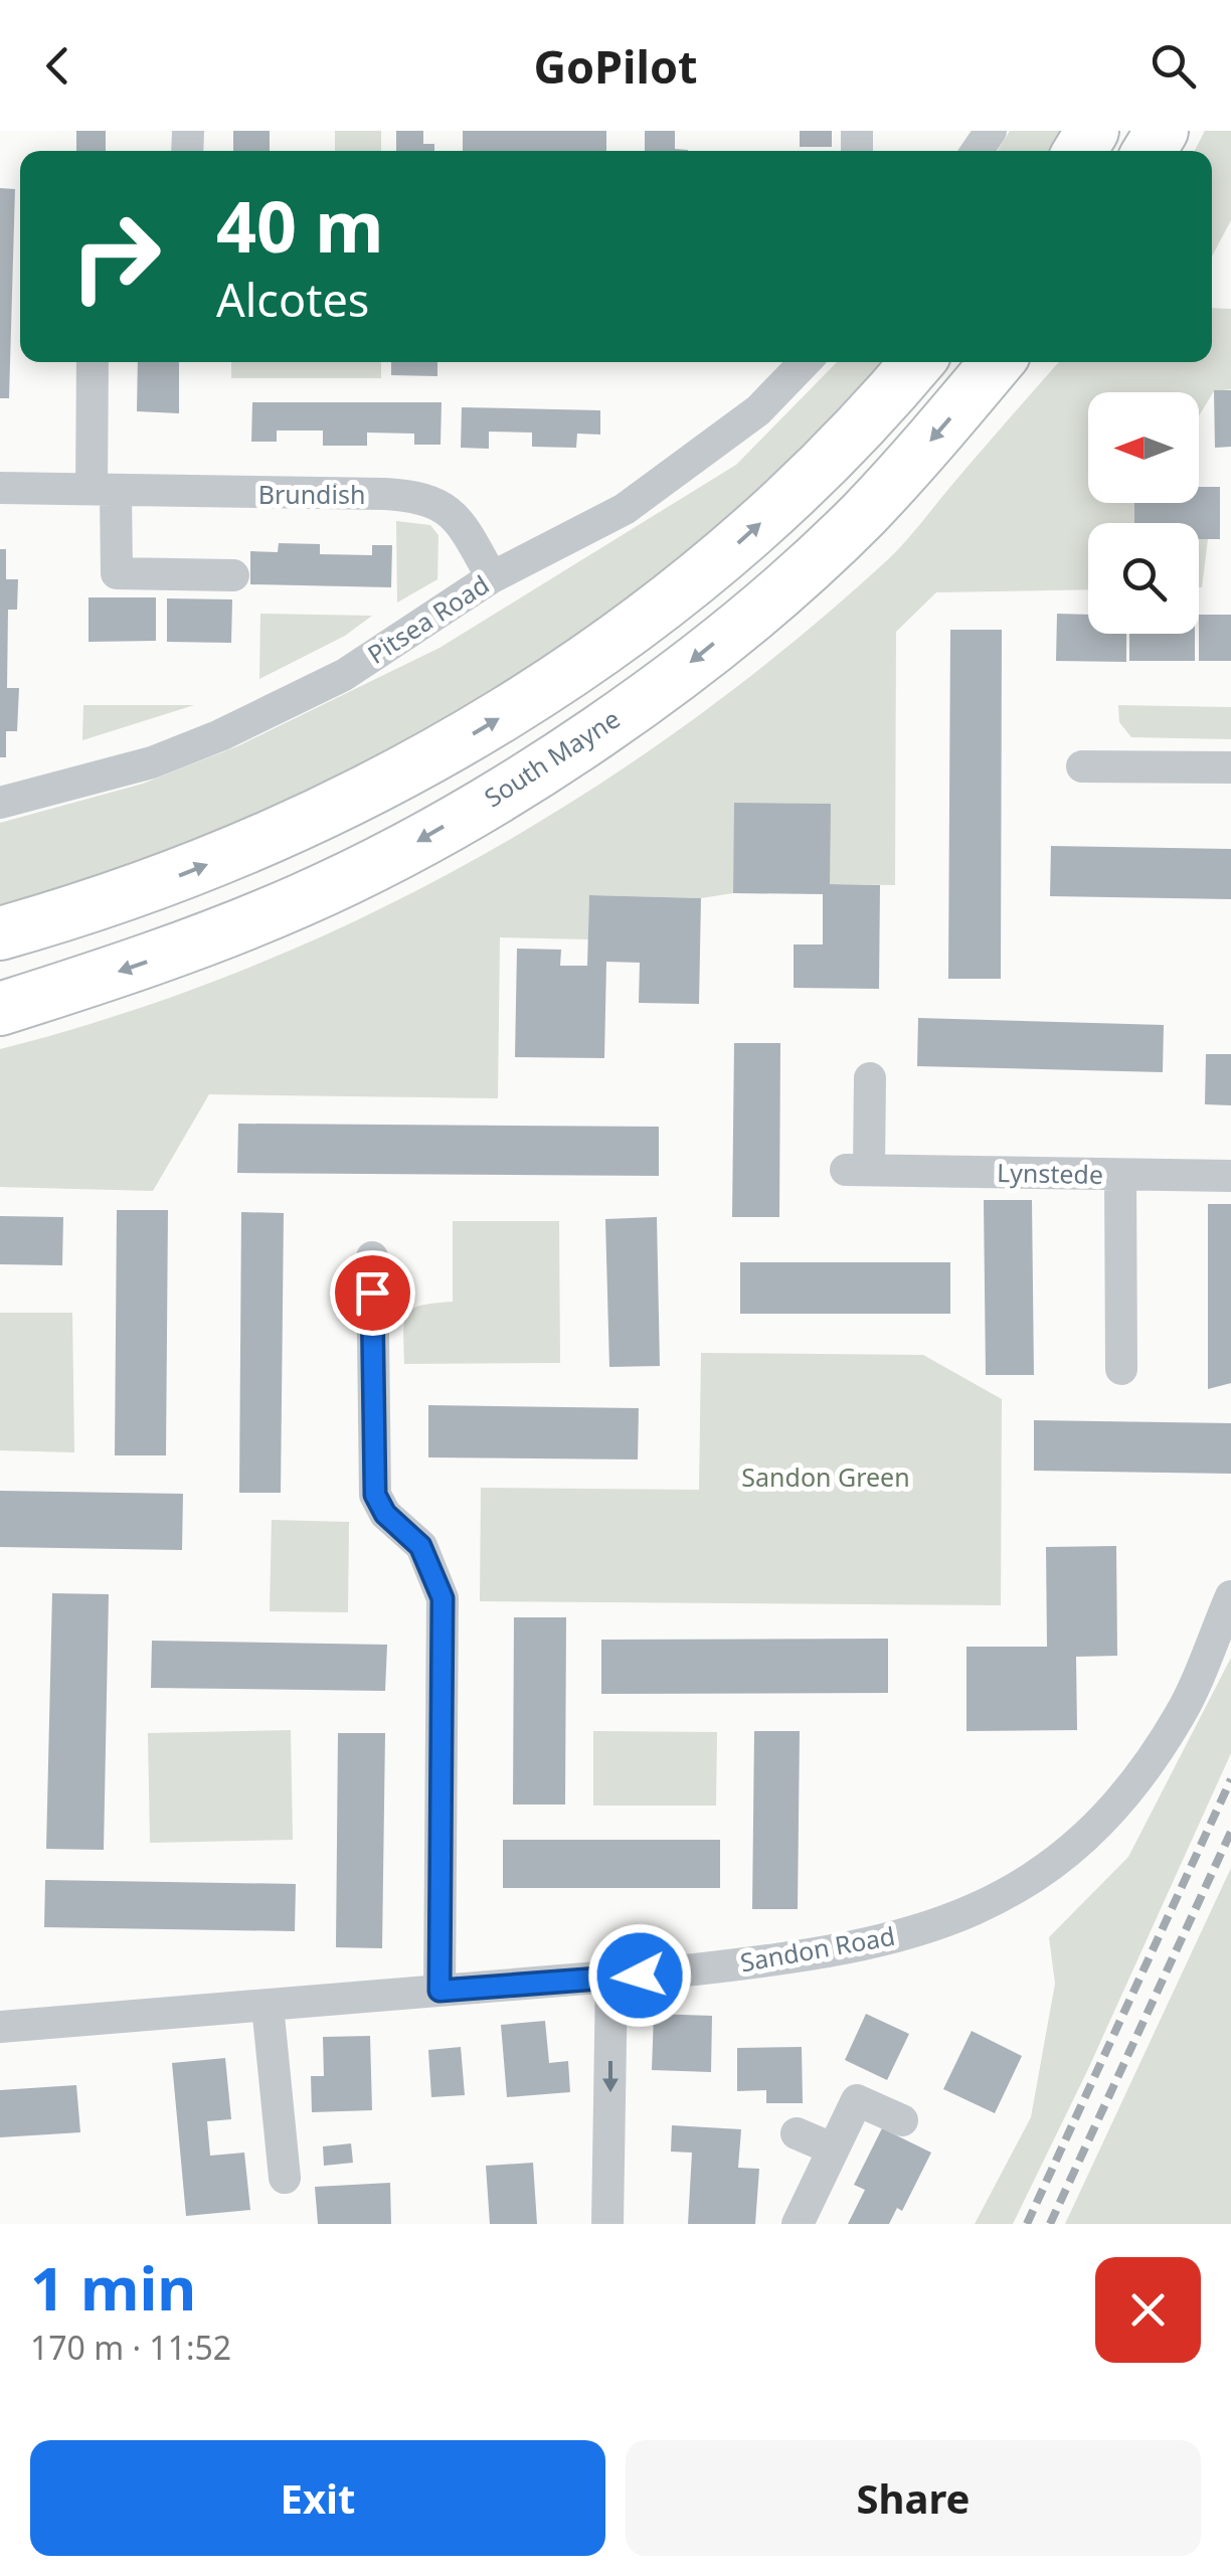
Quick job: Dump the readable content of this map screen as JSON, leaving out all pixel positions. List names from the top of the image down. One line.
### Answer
{"streets":{"main road":["South Mayne"],"street":["Brundish","Pitsea Road","Lynstede","Sandon Road"]},"crossings":[["Brundish","Pitsea Road"]],"parks":["Sandon Green"],"north":"left","page":{"header":"GoPilot","turn":["40 m","Alcotes"],"heading":["1 min","170 m · 11:52"],"buttons":["Exit","Share"]}}
